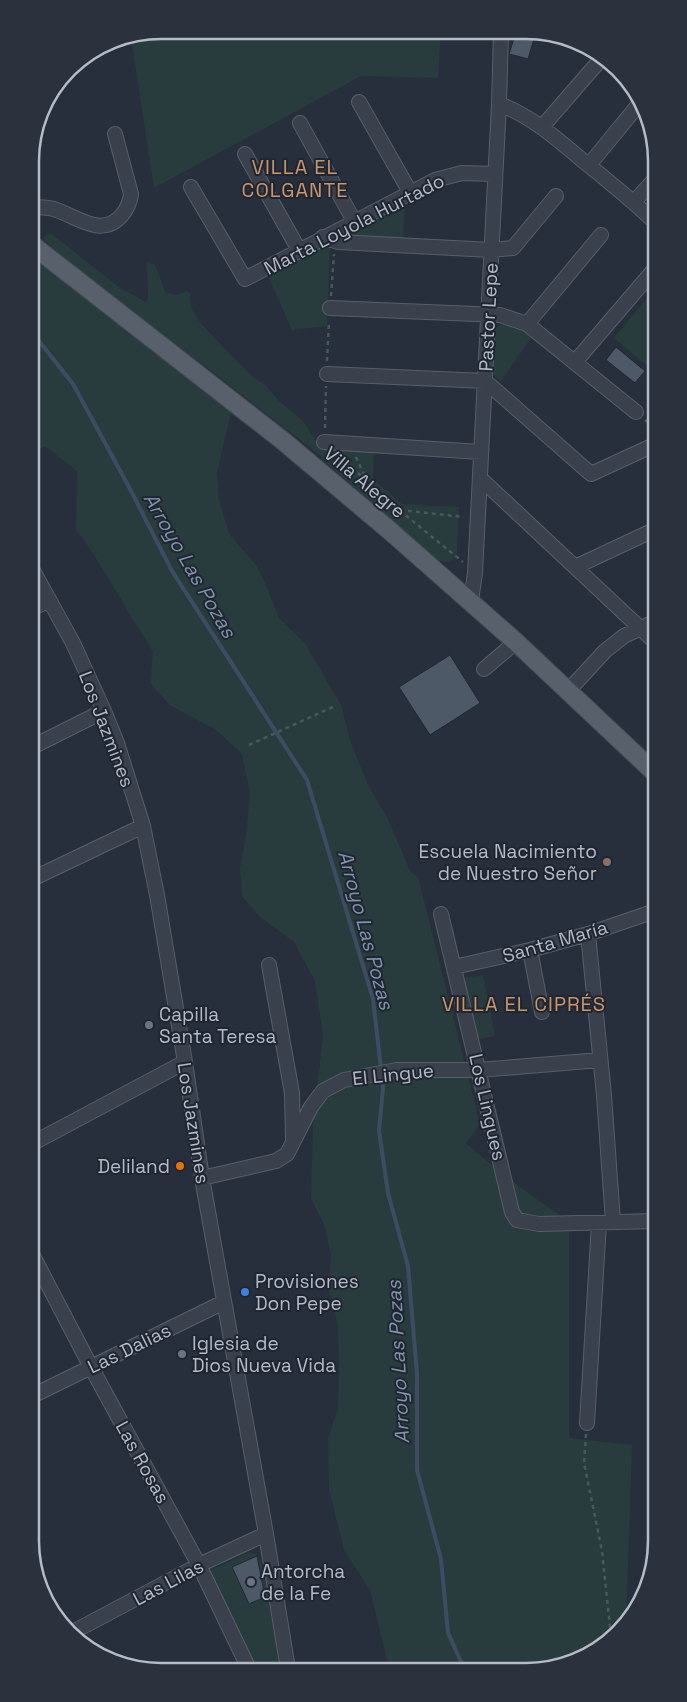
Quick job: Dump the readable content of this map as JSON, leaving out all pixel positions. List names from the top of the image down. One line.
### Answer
{"streets":{"main road":["Villa Alegre"],"street":["Marta Loyola Hurtado","Pastor Lepe","Los Jazmines","Santa María","El Lingue","Los Lingues","Las Dalias","Las Rosas","Las Lilas"]},"crossings":[["Marta Loyola Hurtado","Pastor Lepe"],["Pastor Lepe","Villa Alegre"],["Los Jazmines","El Lingue"],["Los Jazmines","Las Dalias"],["Los Jazmines","Las Lilas"],["Santa María","Los Lingues"],["El Lingue","Los Lingues"],["Las Dalias","Las Rosas"],["Las Rosas","Las Lilas"]],"districts":["VILLA EL COLGANTE","VILLA EL CIPRÉS"],"water":["Arroyo Las Pozas"],"places":["Escuela Nacimiento de Nuestro Señor","Capilla Santa Teresa","Deliland","Provisiones Don Pepe","Iglesia de Dios Nueva Vida","Antorcha de la Fe"]}
